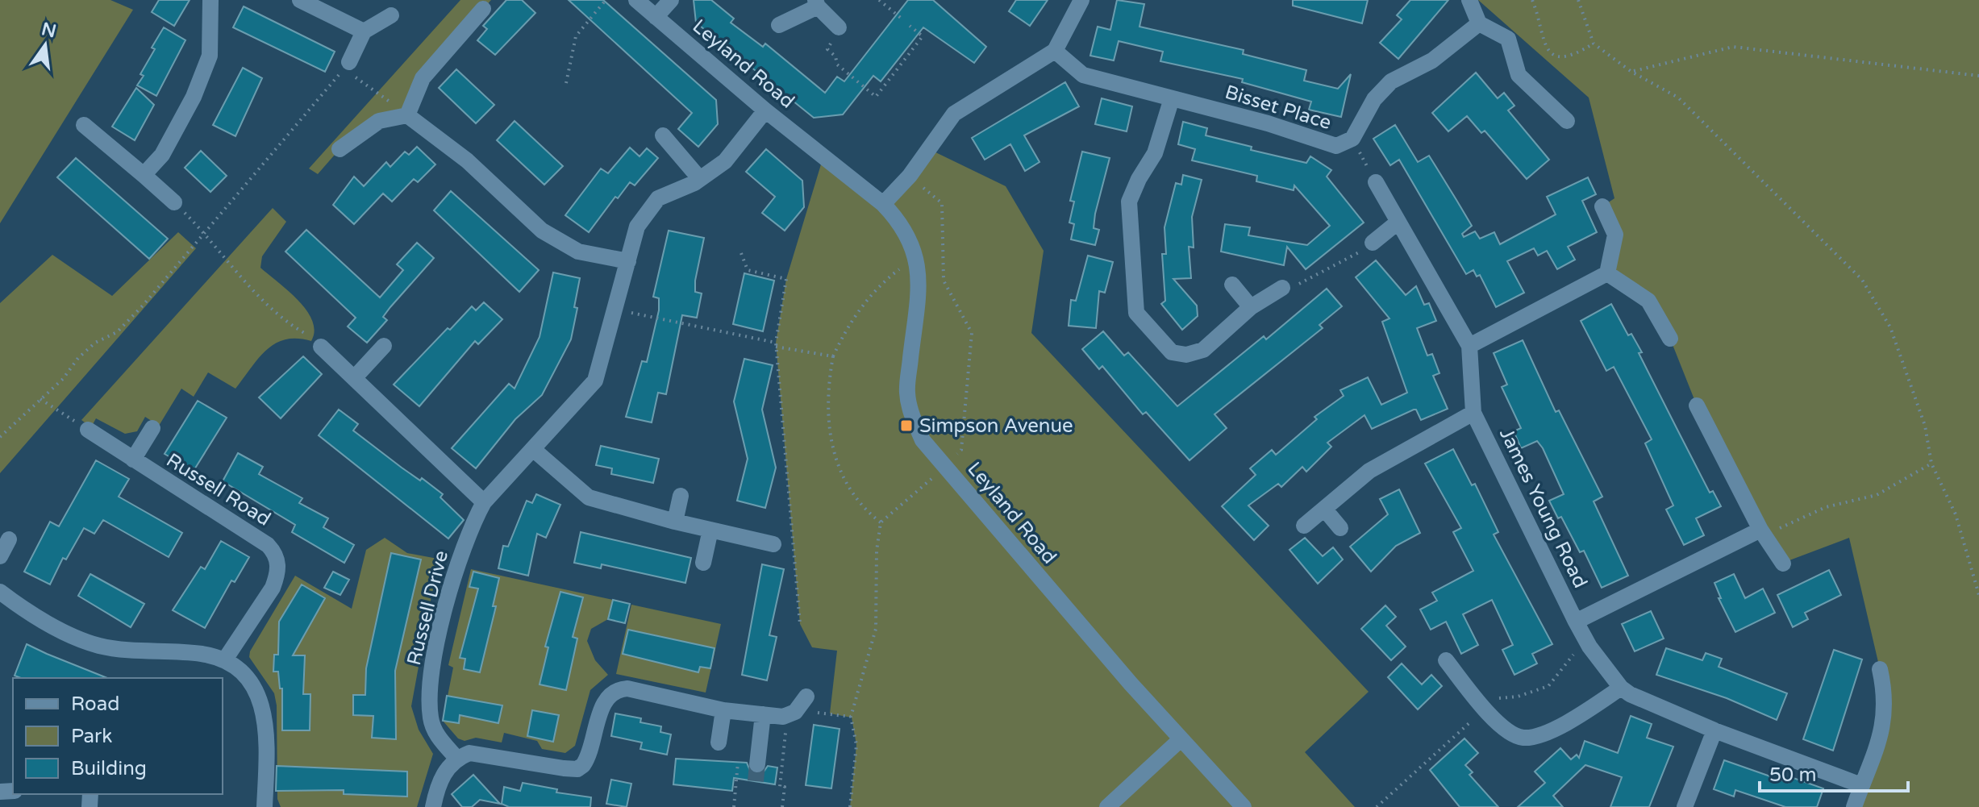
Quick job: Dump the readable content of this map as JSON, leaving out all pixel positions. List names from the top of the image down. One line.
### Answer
{"streets":{"street":["Leyland Road","Bisset Place","Russell Road","James Young Road","Russell Drive"]},"crossings":[["Leyland Road","Russell Drive"]],"places":{"transit":["Simpson Avenue"]},"legend":["Road","Park","Building"],"scale_bar":"50 m","north":"top"}
